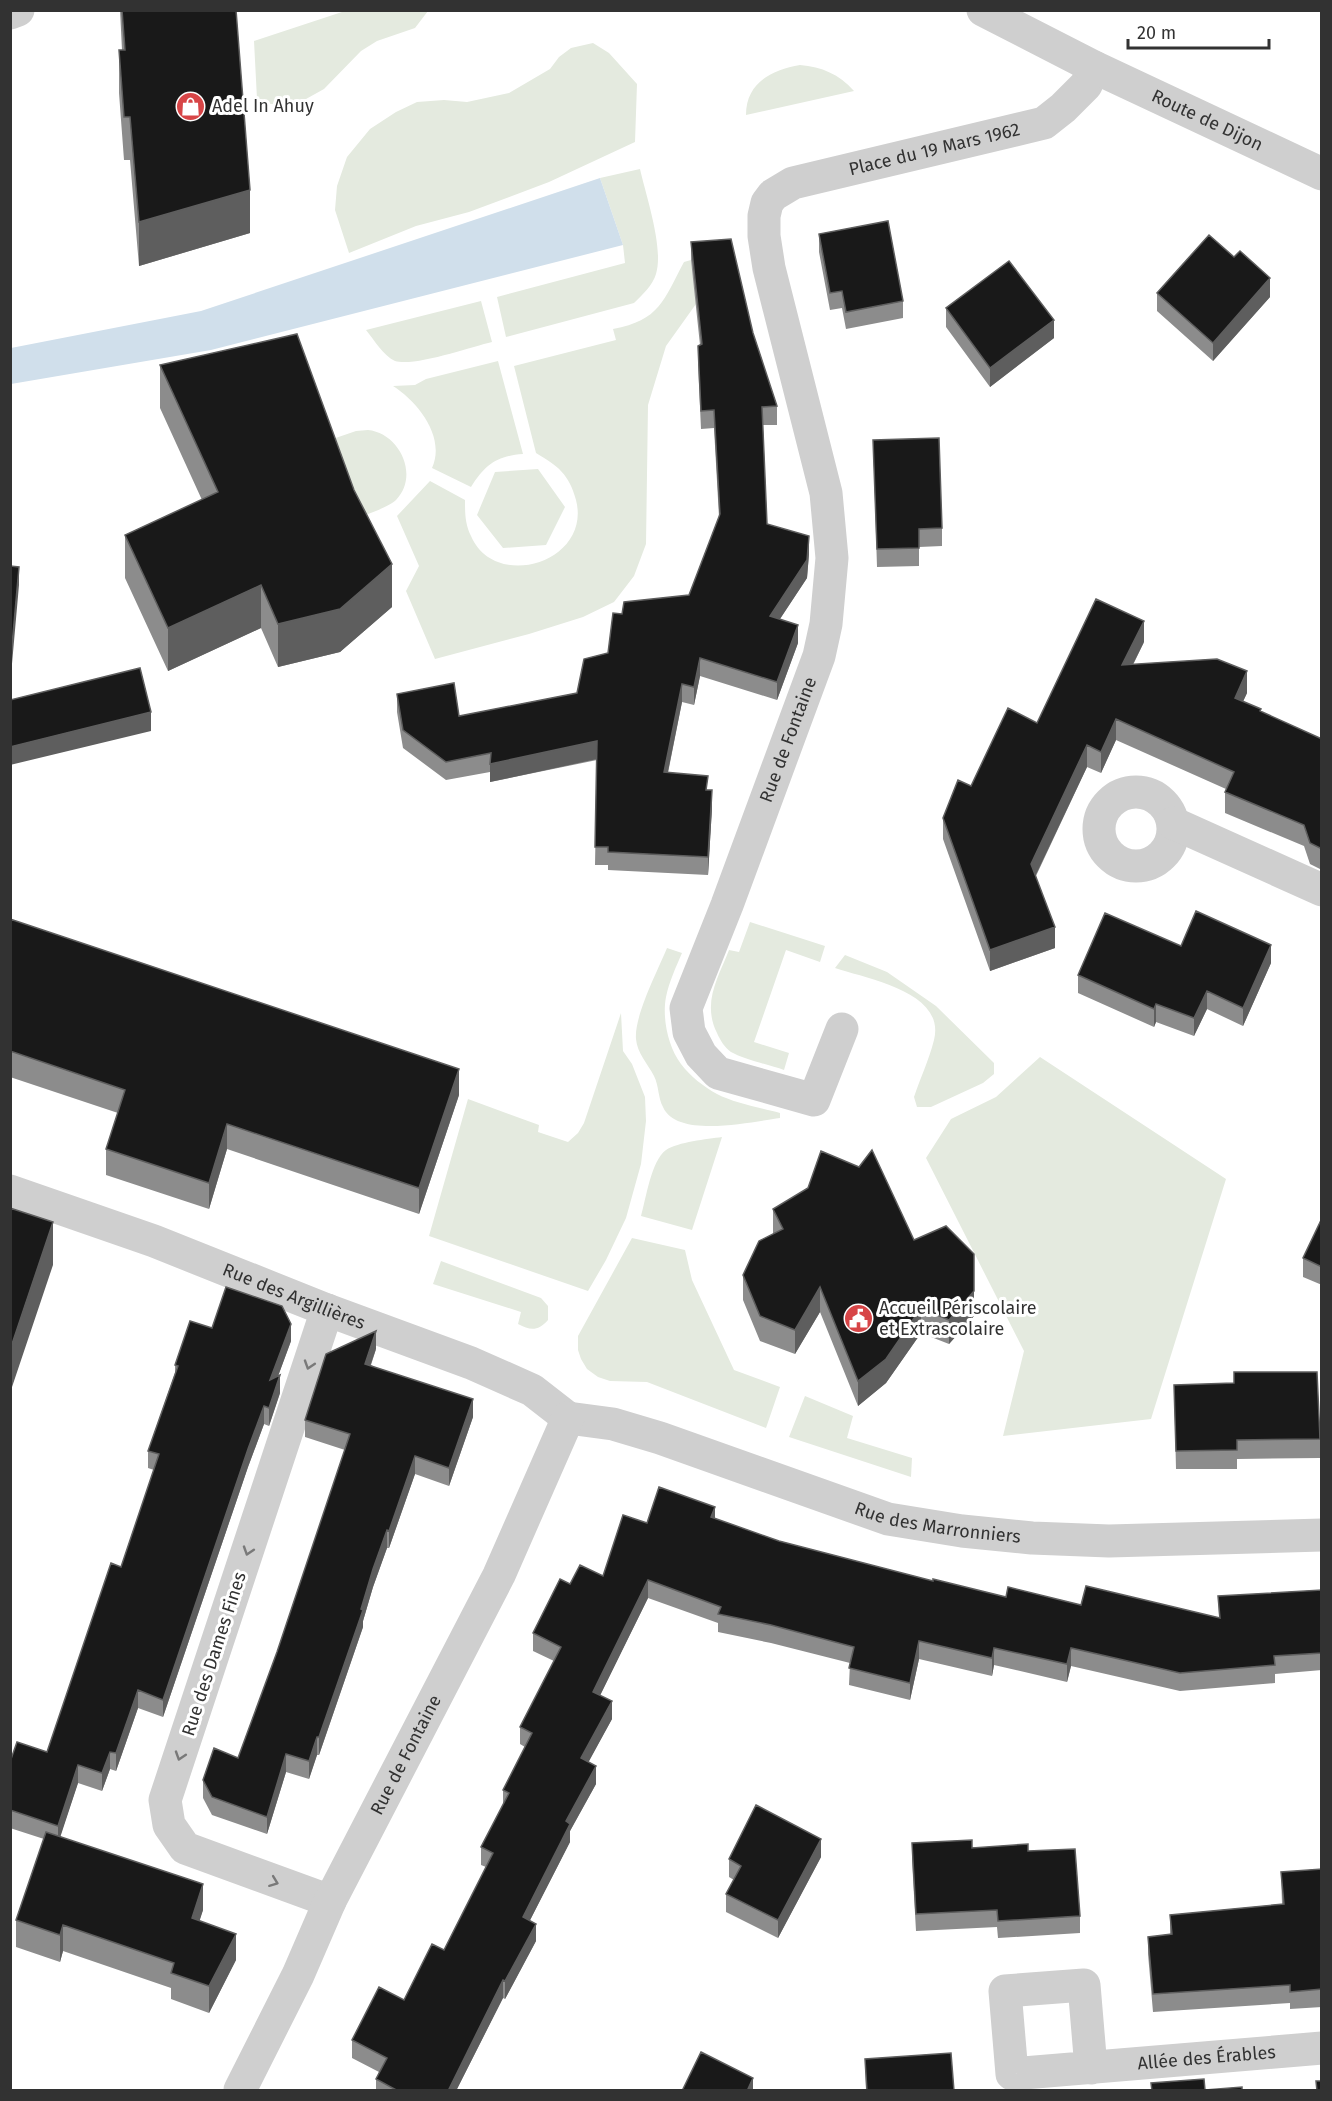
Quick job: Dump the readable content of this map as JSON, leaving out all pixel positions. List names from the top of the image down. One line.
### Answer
{"streets":{"street":["Route de Dijon","Place du 19 Mars 1962","Rue de Fontaine","Rue des Argillières","Rue des Marronniers","Rue des Dames Fines","Allée des Érables"]},"crossings":[["Route de Dijon","Place du 19 Mars 1962"],["Place du 19 Mars 1962","Rue de Fontaine"],["Rue de Fontaine","Rue des Argillières"],["Rue de Fontaine","Rue des Marronniers"],["Rue de Fontaine","Rue des Dames Fines"],["Rue des Argillières","Rue des Marronniers"],["Rue des Argillières","Rue des Dames Fines"]],"one_way":["Rue des Dames Fines"],"places":{"shop":["Adel In Ahuy"],"public building":["Accueil Périscolaire et Extrascolaire"]},"scale_bar":"20 m"}
